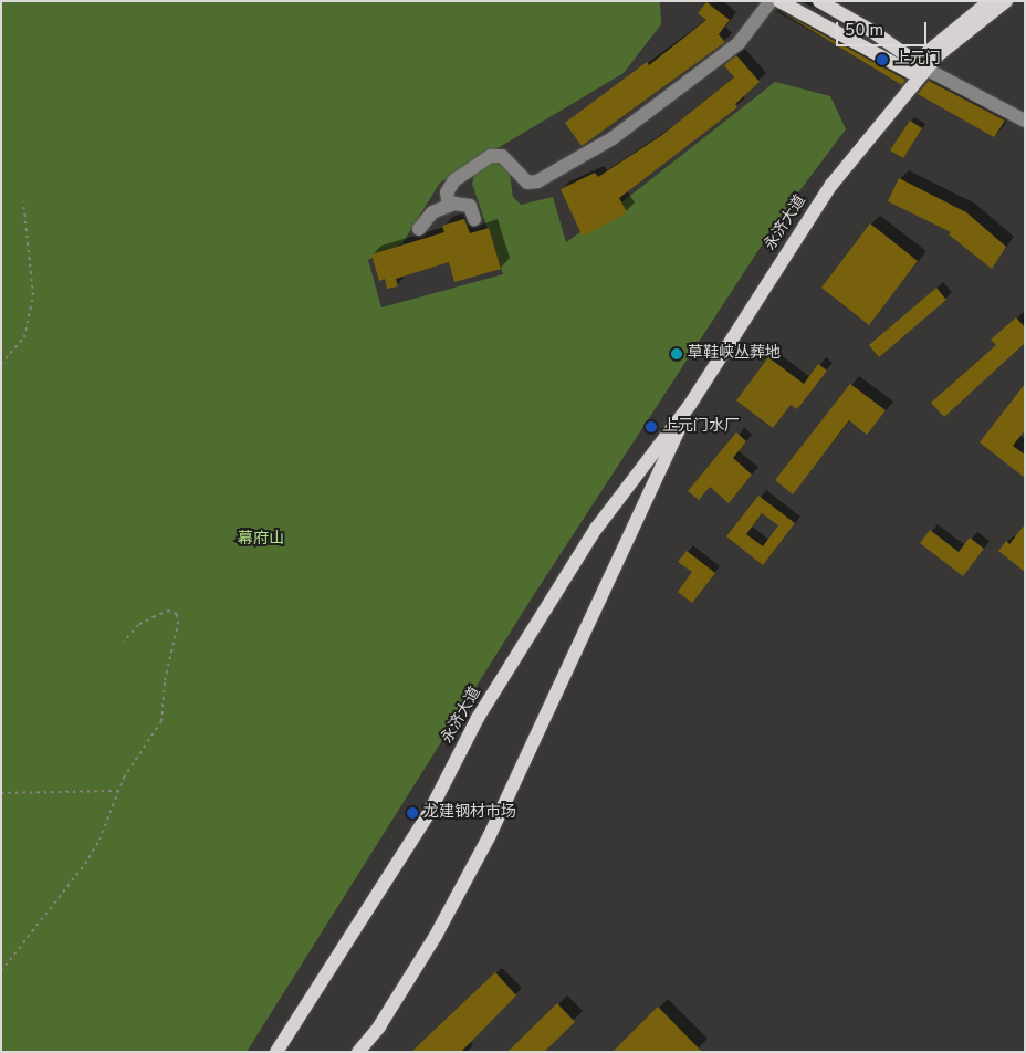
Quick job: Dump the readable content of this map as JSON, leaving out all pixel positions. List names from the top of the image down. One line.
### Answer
{"streets":{"main road":["永济大道"]},"parks":["幕府山"],"places":["上元门","草鞋峡丛葬地","上元门水厂","龙建钢材市场"],"scale_bar":"50 m"}
